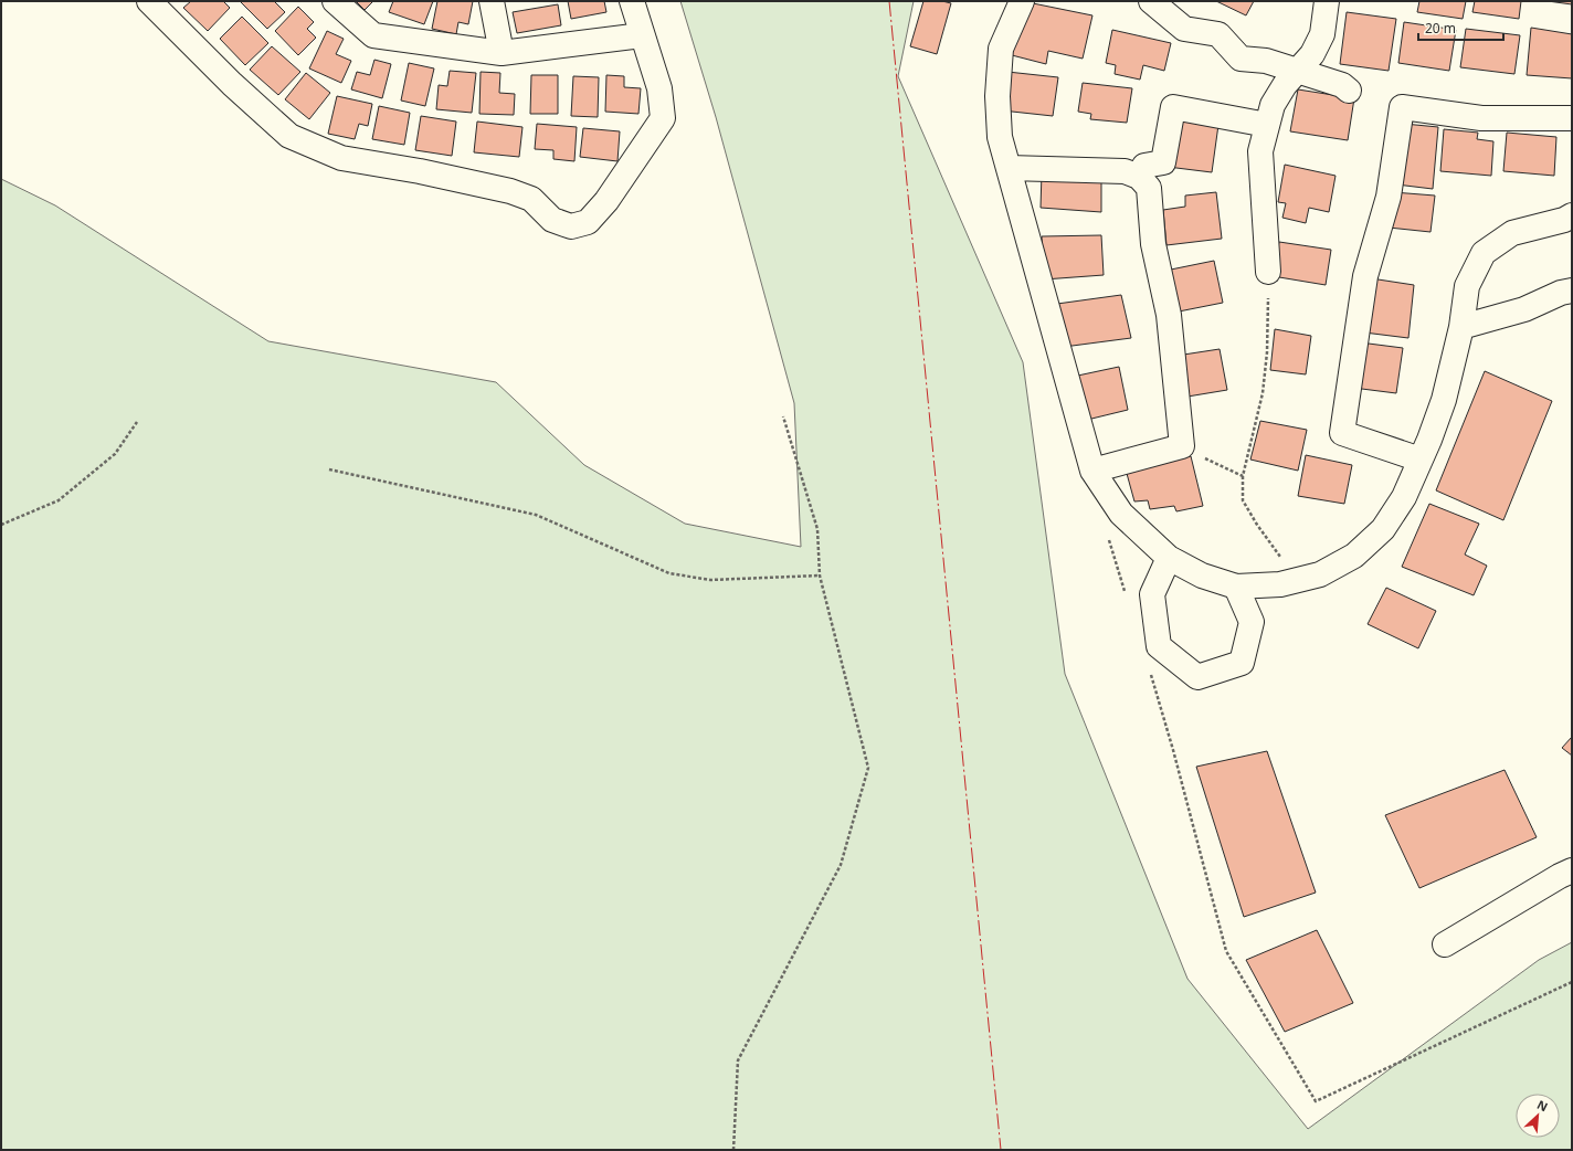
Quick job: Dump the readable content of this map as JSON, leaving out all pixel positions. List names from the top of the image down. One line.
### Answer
{"scale_bar":"20 m","north":"top right"}
